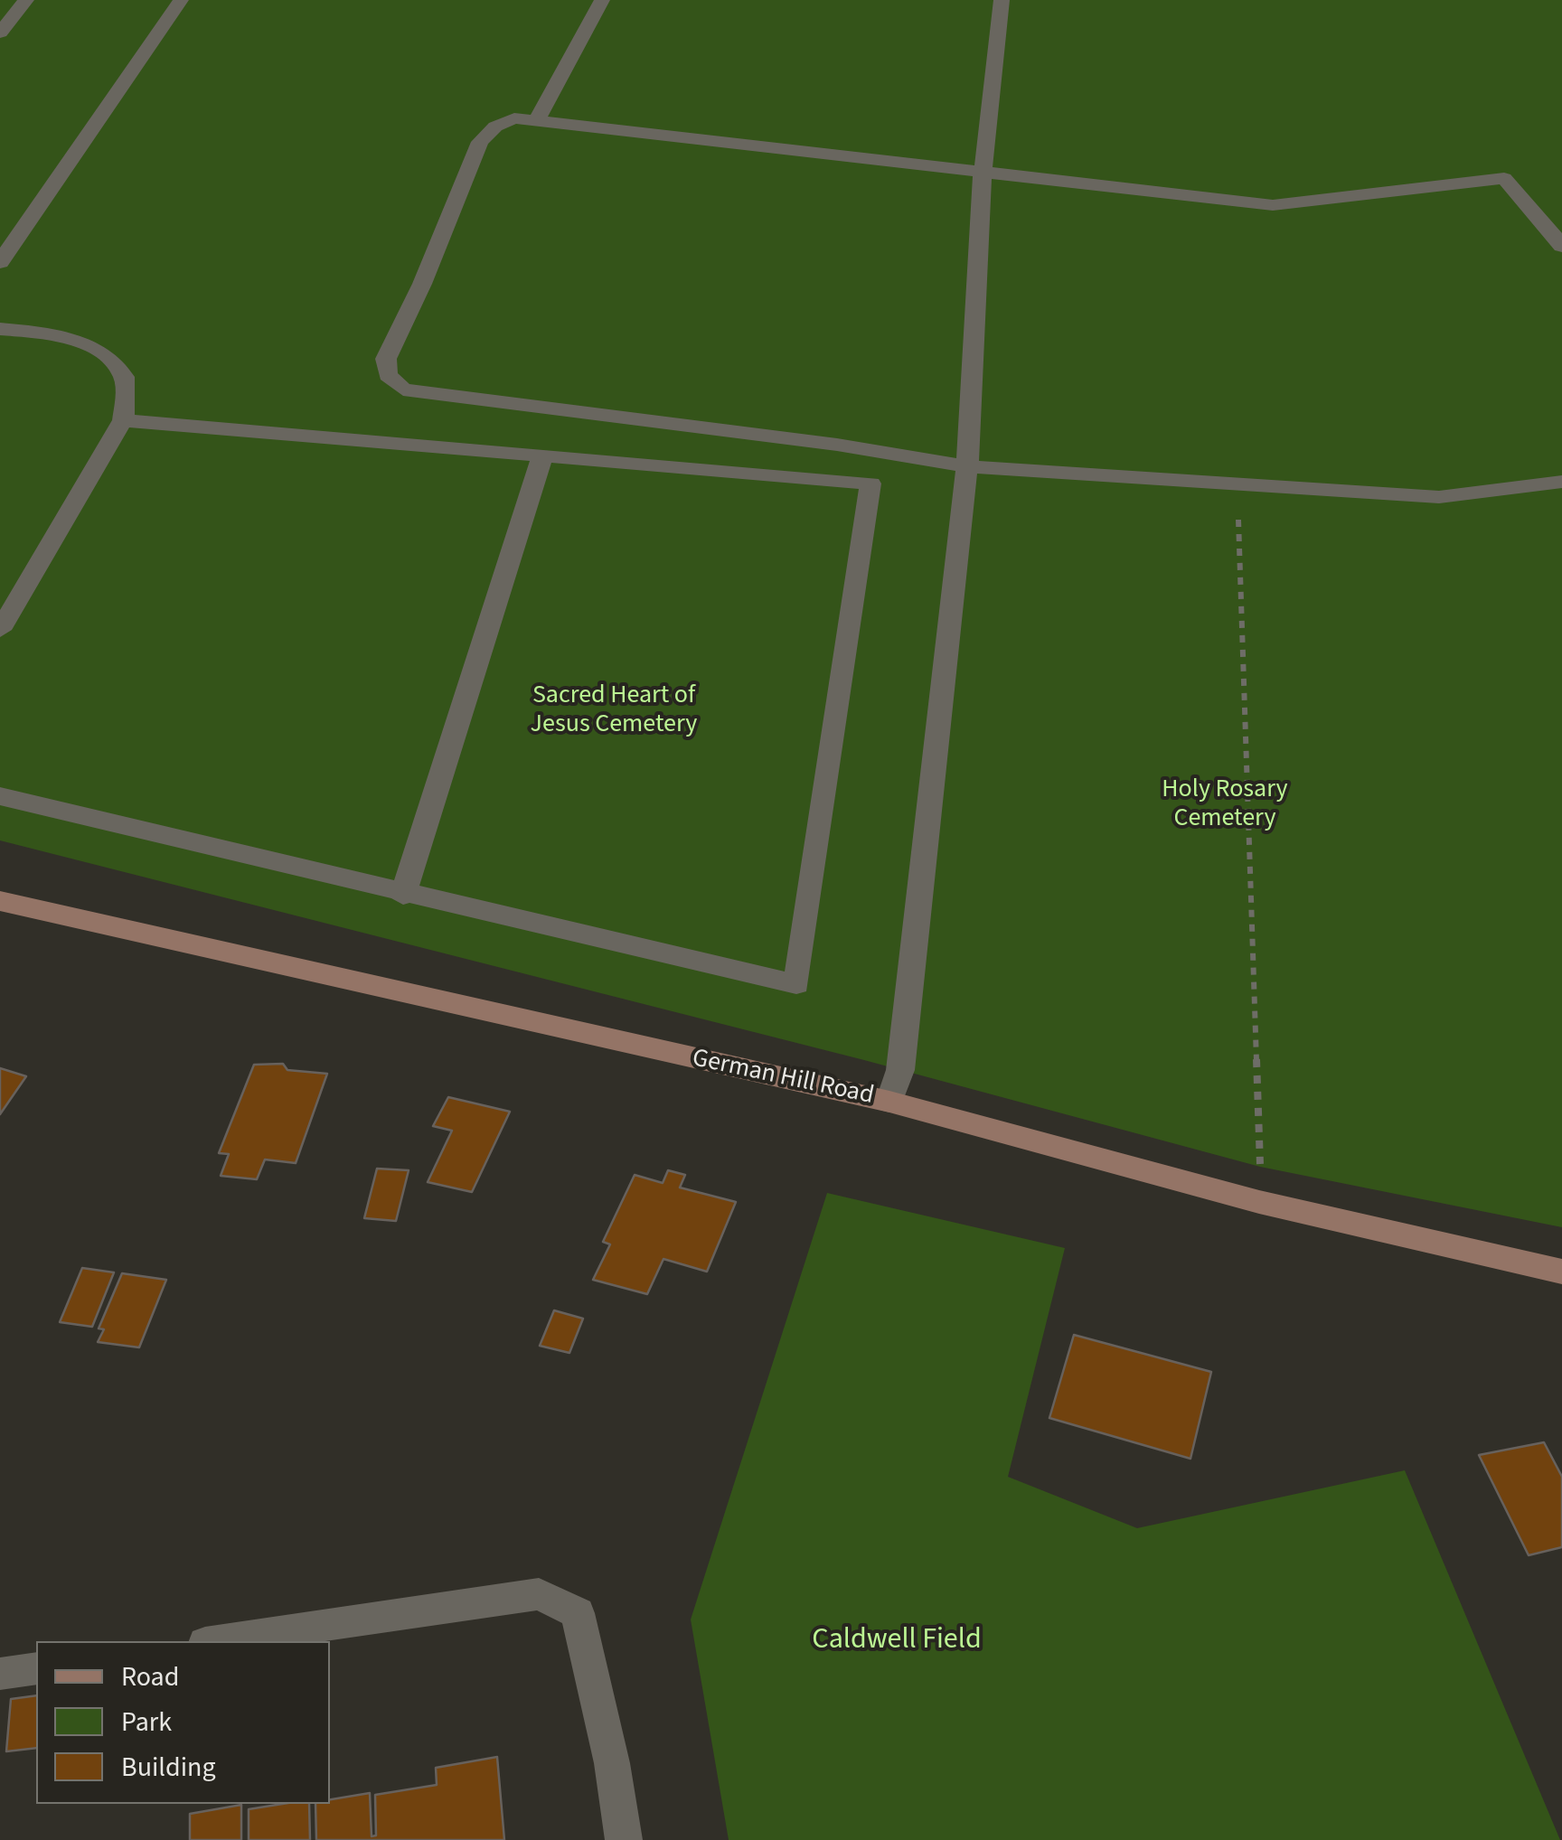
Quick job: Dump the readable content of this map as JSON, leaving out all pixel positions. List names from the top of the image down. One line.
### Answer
{"streets":{"street":["German Hill Road"]},"parks":["Sacred Heart of Jesus Cemetery","Holy Rosary Cemetery","Caldwell Field"],"legend":["Road","Park","Building"]}
